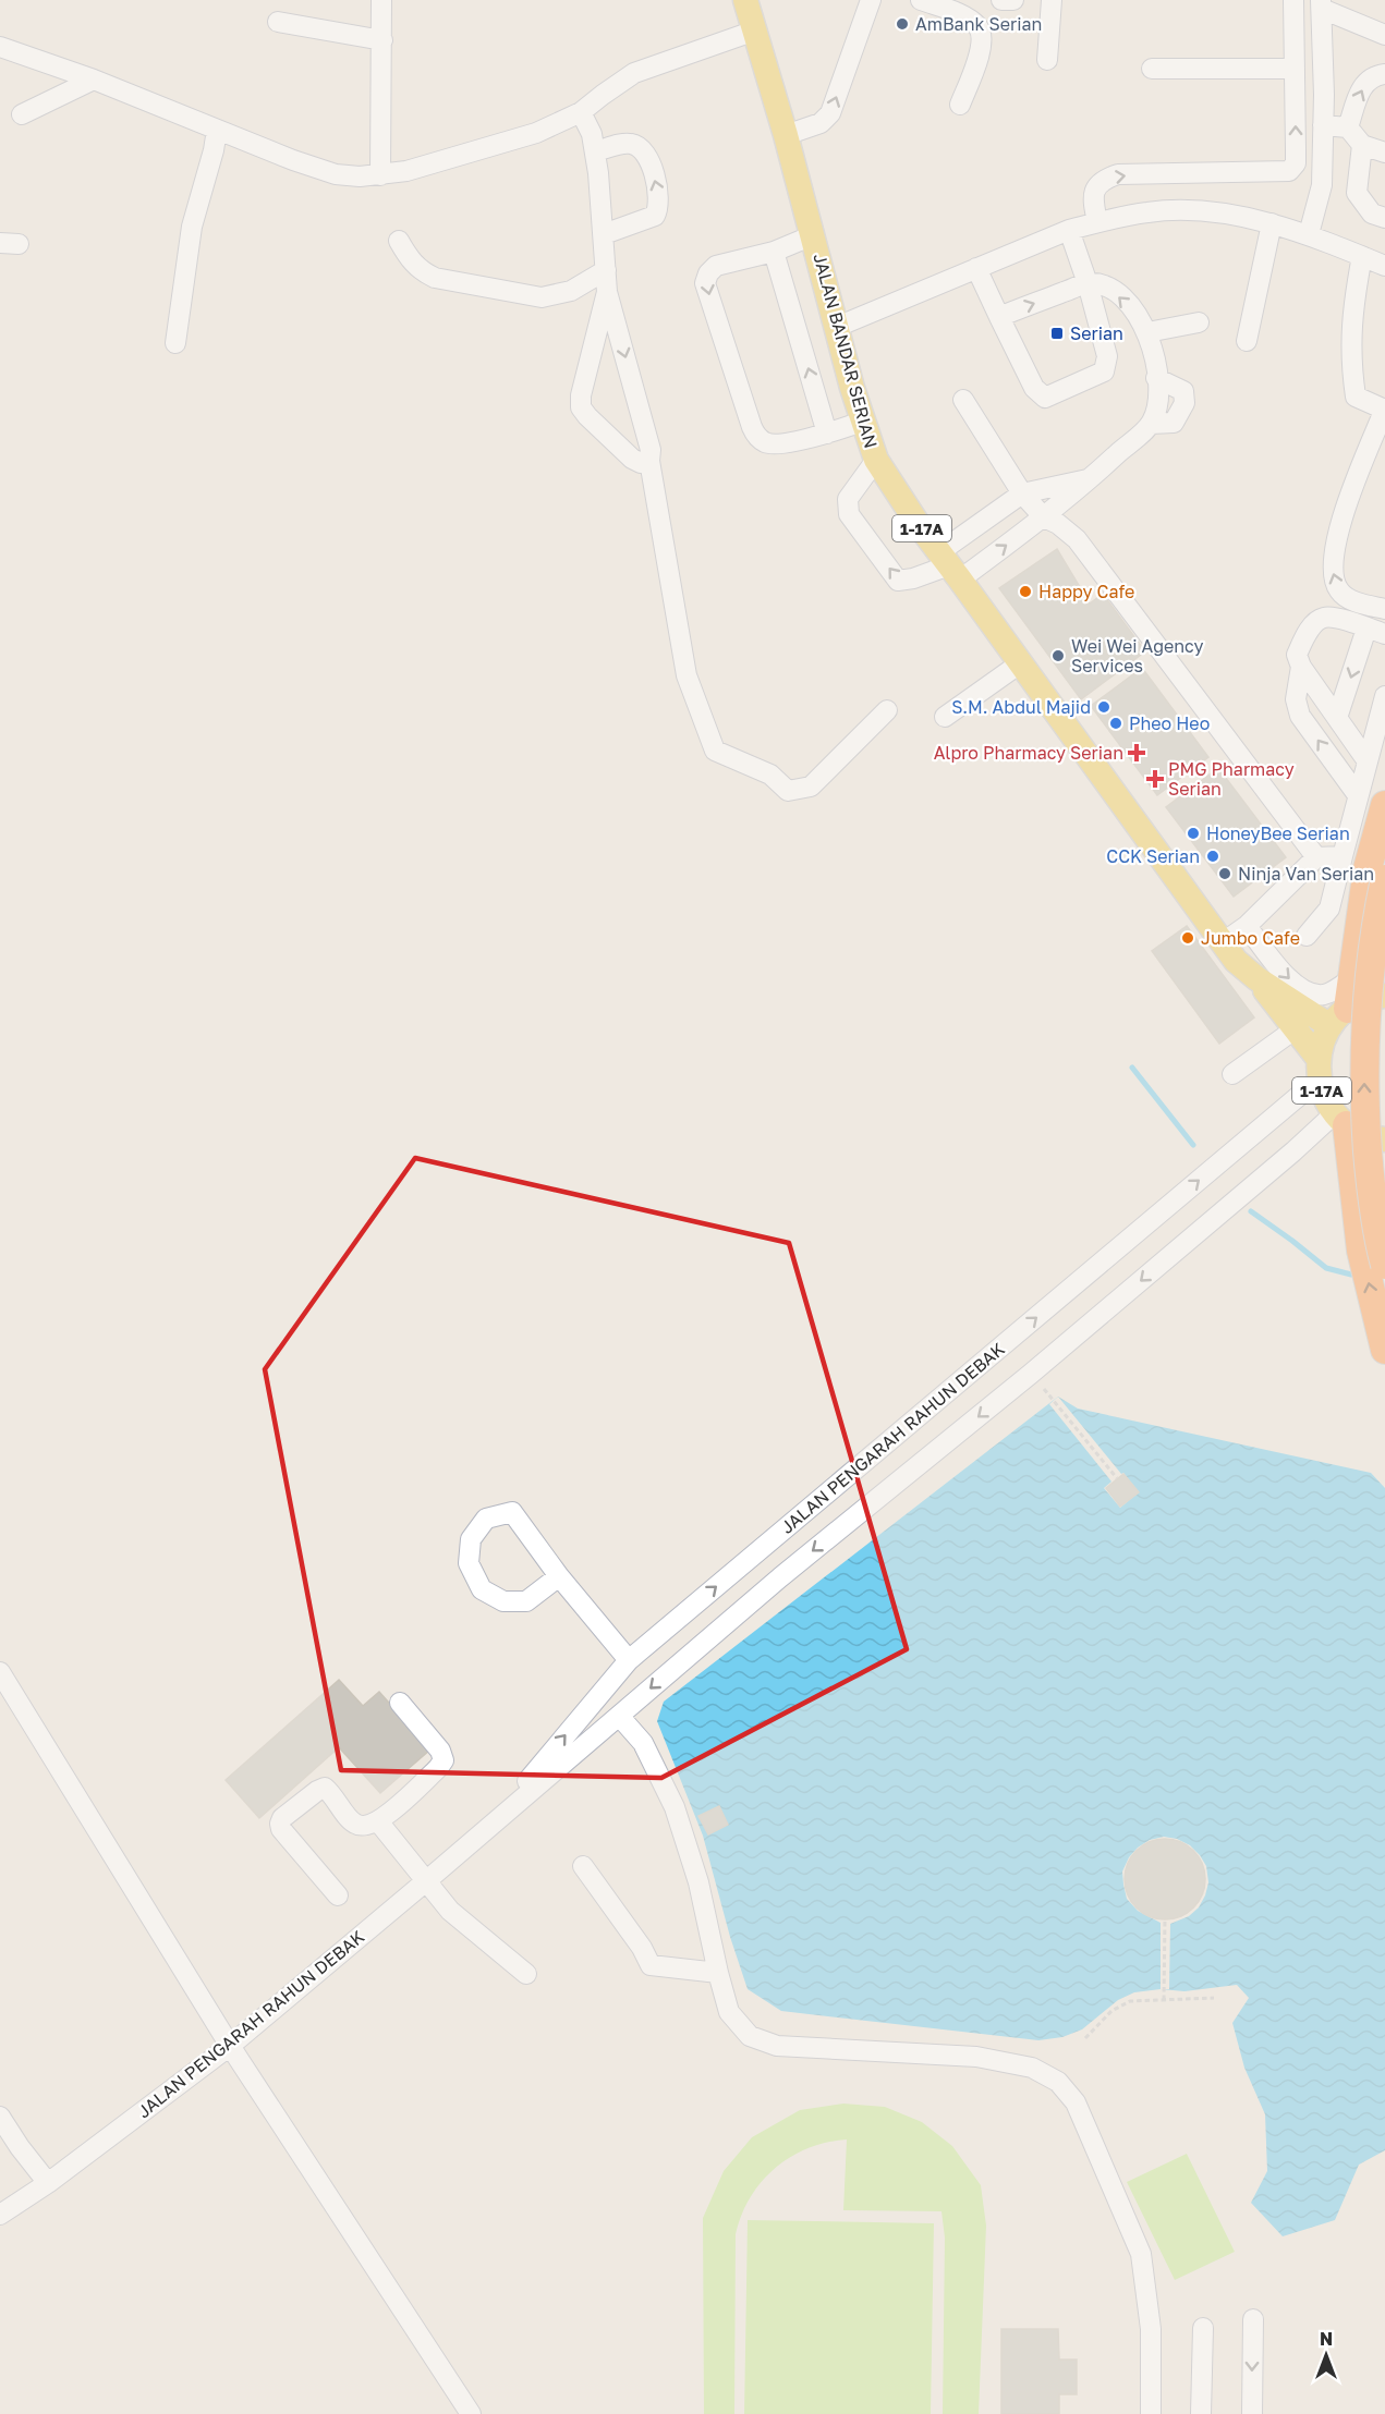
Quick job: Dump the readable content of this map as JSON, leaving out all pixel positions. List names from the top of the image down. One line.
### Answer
{"streets":{"highway":["1-17A"],"main road":["JALAN BANDAR SERIAN"],"street":["JALAN PENGARAH RAHUN DEBAK"]},"crossings":[["JALAN BANDAR SERIAN","1-17A"],["JALAN BANDAR SERIAN","JALAN PENGARAH RAHUN DEBAK"],["1-17A","JALAN PENGARAH RAHUN DEBAK"]],"places":{"other":["AmBank Serian","Happy Cafe","Wei Wei Agency Services","S.M. Abdul Majid","Pheo Heo","HoneyBee Serian","CCK Serian","Ninja Van Serian","Jumbo Cafe"],"transit":["Serian"],"health":["Alpro Pharmacy Serian","PMG Pharmacy Serian"]},"north":"top"}
